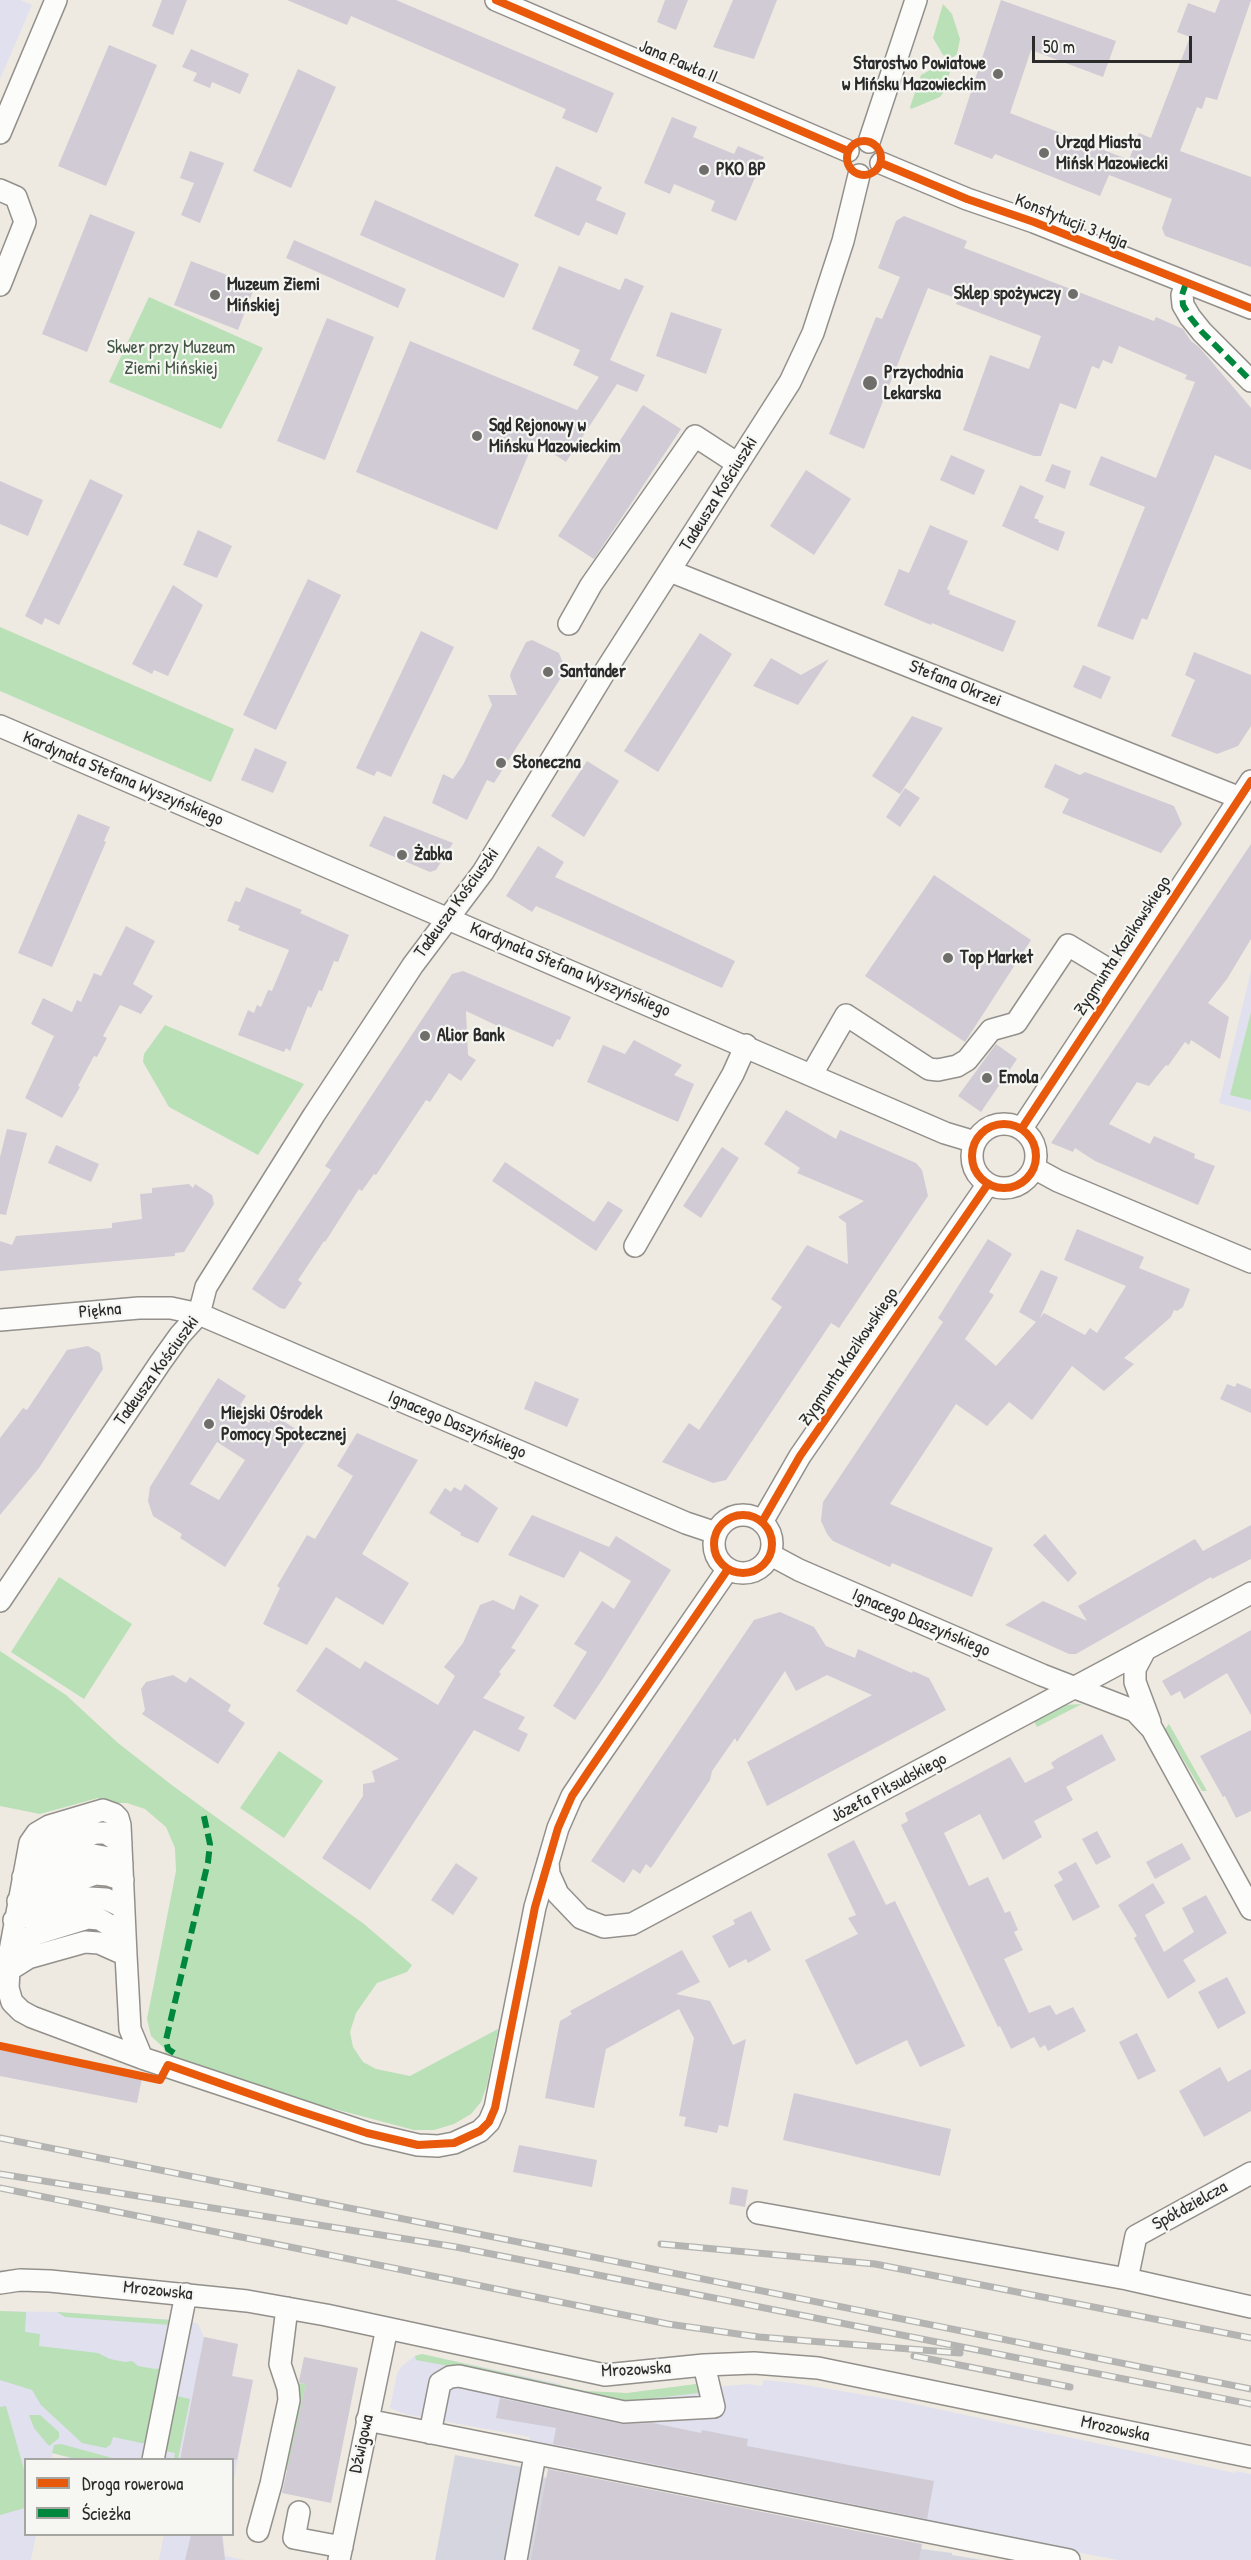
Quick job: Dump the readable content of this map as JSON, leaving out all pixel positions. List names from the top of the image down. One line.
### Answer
{"streets":{"street":["Jana Pawła II","Konstytucji 3 Maja","Tadeusza Kościuszki","Stefana Okrzei","Kardynała Stefana Wyszyńskiego","Zygmunta Kazikowskiego","Piękna","Ignacego Daszyńskiego","Józefa Piłsudskiego","Spółdzielcza","Mrozowska","Dźwigowa"]},"crossings":[["Jana Pawła II","Konstytucji 3 Maja"],["Jana Pawła II","Tadeusza Kościuszki"],["Konstytucji 3 Maja","Tadeusza Kościuszki"],["Tadeusza Kościuszki","Stefana Okrzei"],["Tadeusza Kościuszki","Kardynała Stefana Wyszyńskiego"],["Tadeusza Kościuszki","Piękna"],["Tadeusza Kościuszki","Ignacego Daszyńskiego"],["Stefana Okrzei","Zygmunta Kazikowskiego"],["Kardynała Stefana Wyszyńskiego","Zygmunta Kazikowskiego"],["Zygmunta Kazikowskiego","Ignacego Daszyńskiego"],["Piękna","Ignacego Daszyńskiego"],["Ignacego Daszyńskiego","Józefa Piłsudskiego"],["Mrozowska","Dźwigowa"]],"parks":["Skwer przy Muzeum Ziemi Mińskiej"],"places":["Starostwo Powiatowe w Mińsku Mazowieckim","Urząd Miasta Mińsk Mazowiecki","PKO BP","Sklep spożywczy","Muzeum Ziemi Mińskiej","Przychodnia Lekarska","Sąd Rejonowy w Mińsku Mazowieckim","Santander","Słoneczna","Żabka","Top Market","Alior Bank","Emola","Miejski Ośrodek Pomocy Społecznej"],"legend":["Droga rowerowa","Ścieżka"],"scale_bar":"50 m"}
